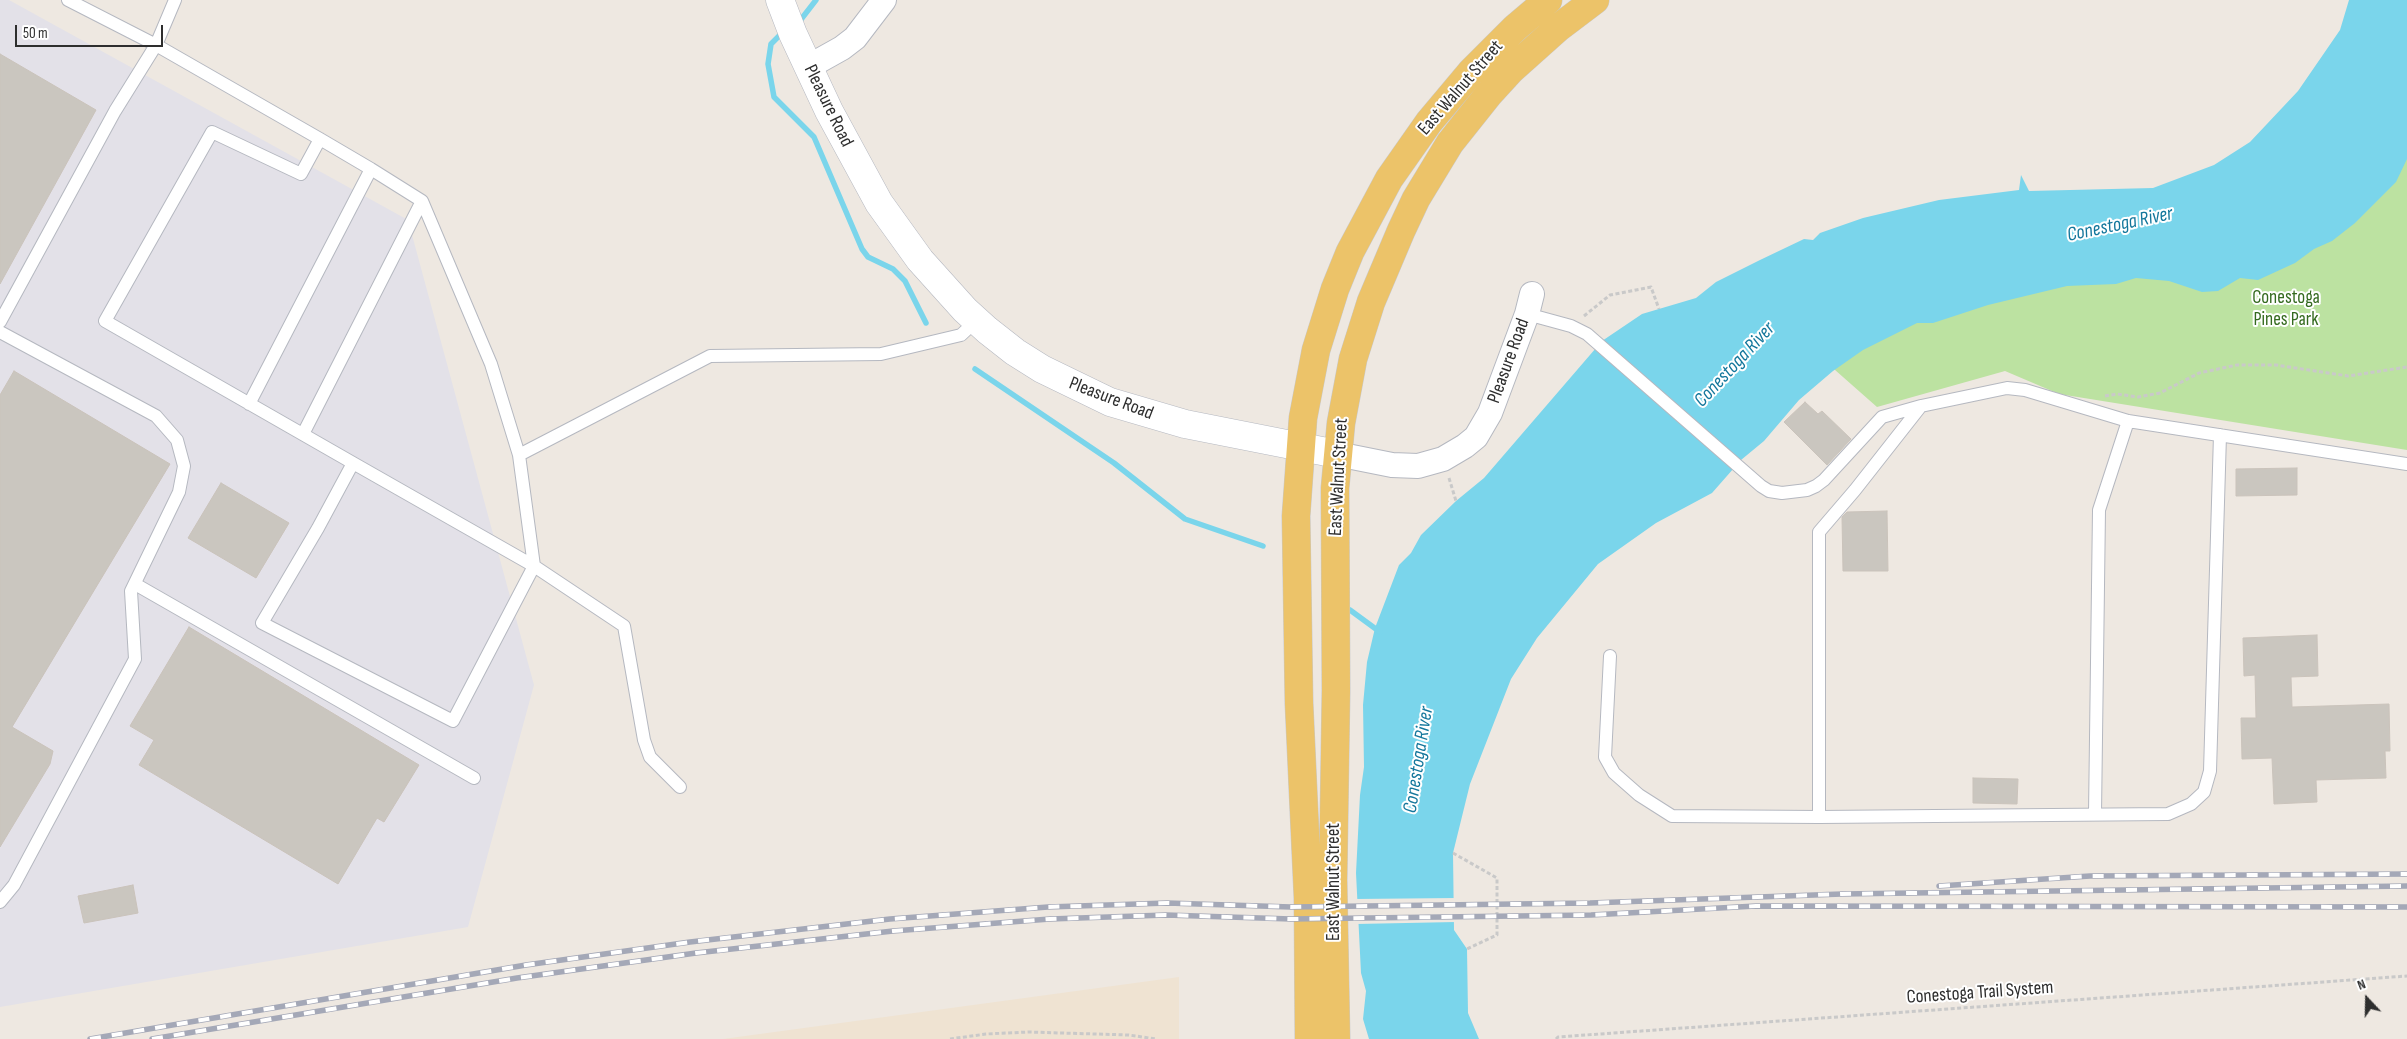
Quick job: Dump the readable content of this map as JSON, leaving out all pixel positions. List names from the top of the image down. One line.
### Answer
{"streets":{"main road":["East Walnut Street"],"street":["Pleasure Road"],"path":["Conestoga Trail System"]},"crossings":[["East Walnut Street","Pleasure Road"]],"water":["Conestoga River"],"parks":["Conestoga Pines Park"],"scale_bar":"50 m","north":"top"}
